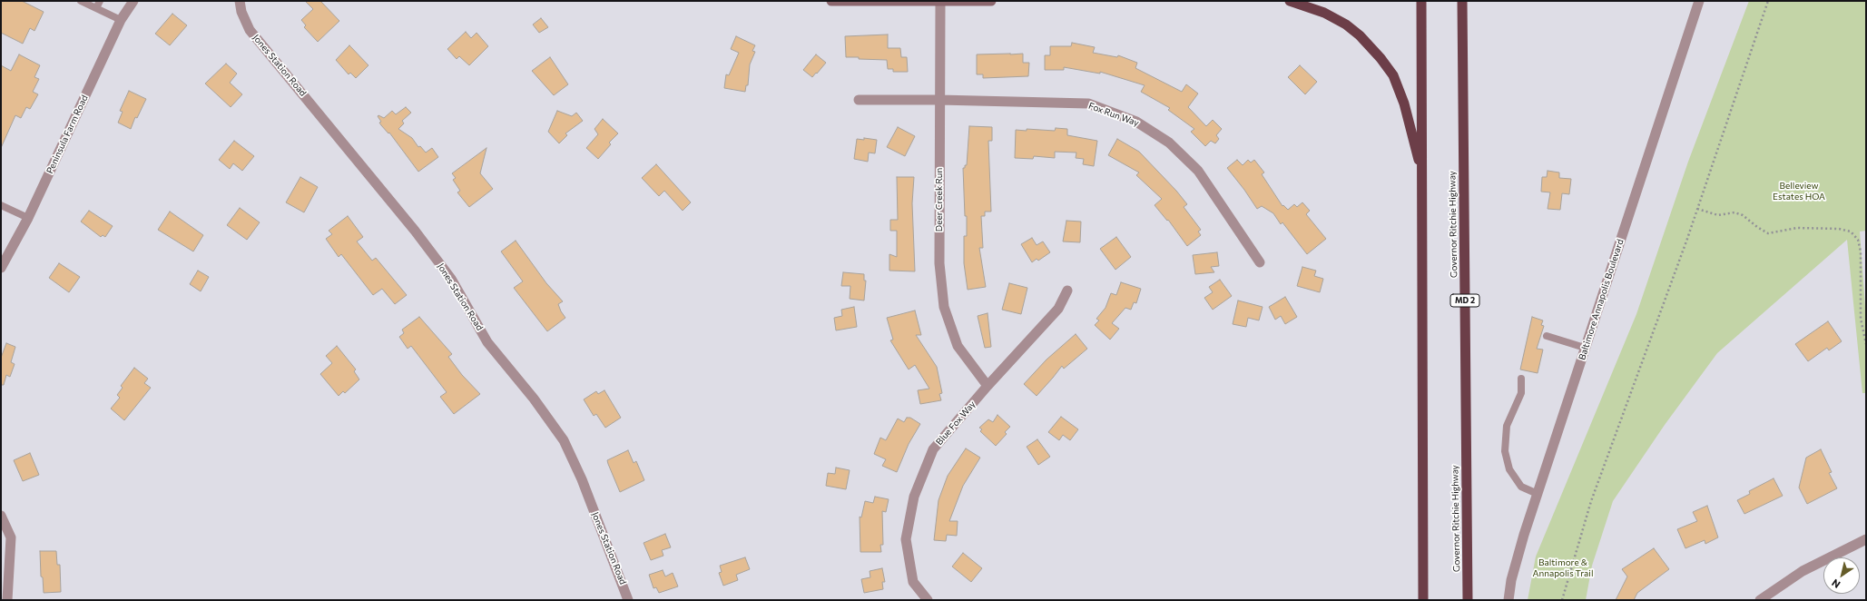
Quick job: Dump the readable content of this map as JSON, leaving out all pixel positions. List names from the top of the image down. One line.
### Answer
{"streets":{"highway":["Governor Ritchie Highway","MD 2"],"street":["Jones Station Road","Fox Run Way","Peninsula Farm Road","Deer Creek Run","Baltimore Annapolis Boulevard","Blue Fox Way"]},"crossings":[["Fox Run Way","Deer Creek Run"],["Deer Creek Run","Blue Fox Way"]],"parks":["Belleview Estates HOA","Baltimore & Annapolis Trail"],"north":"bottom left"}
